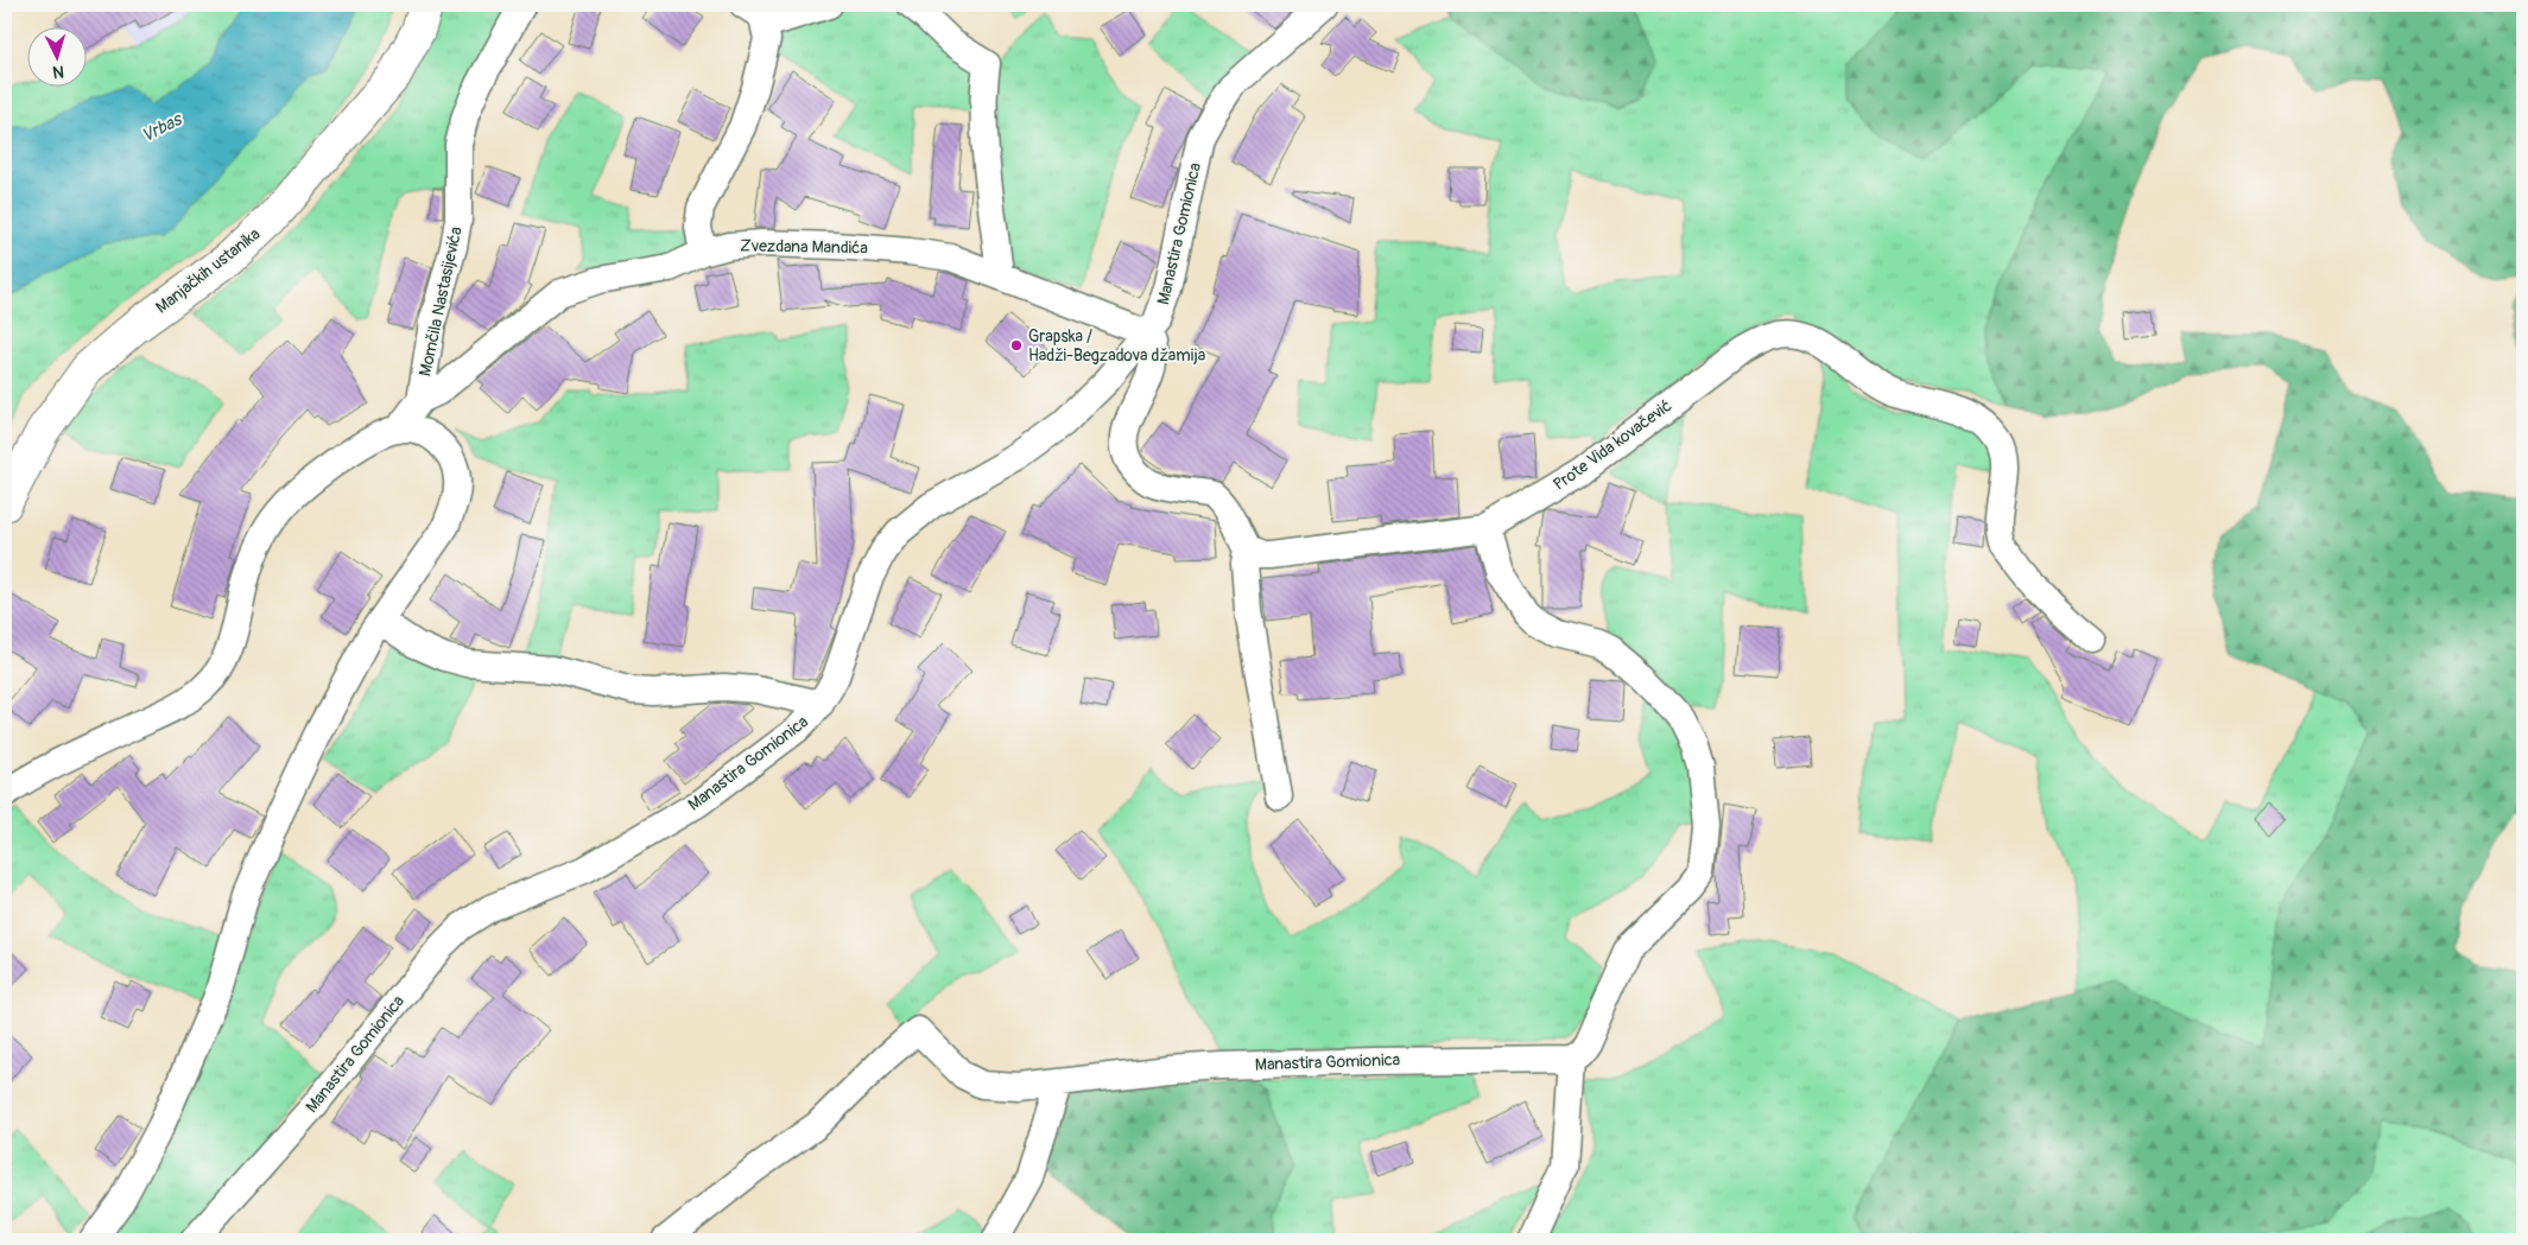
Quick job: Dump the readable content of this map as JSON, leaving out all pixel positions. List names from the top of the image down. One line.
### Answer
{"streets":{"main road":["Manjačkih ustanika"],"street":["Manastira Gomionica","Zvezdana Mandića","Momčila Nastasijevića","Prote Vida kovačević"]},"crossings":[["Manastira Gomionica","Zvezdana Mandića"],["Zvezdana Mandića","Momčila Nastasijevića"]],"water":["Vrbas"],"places":["Grapska / Hadži-Begzadova džamija"],"north":"bottom"}
